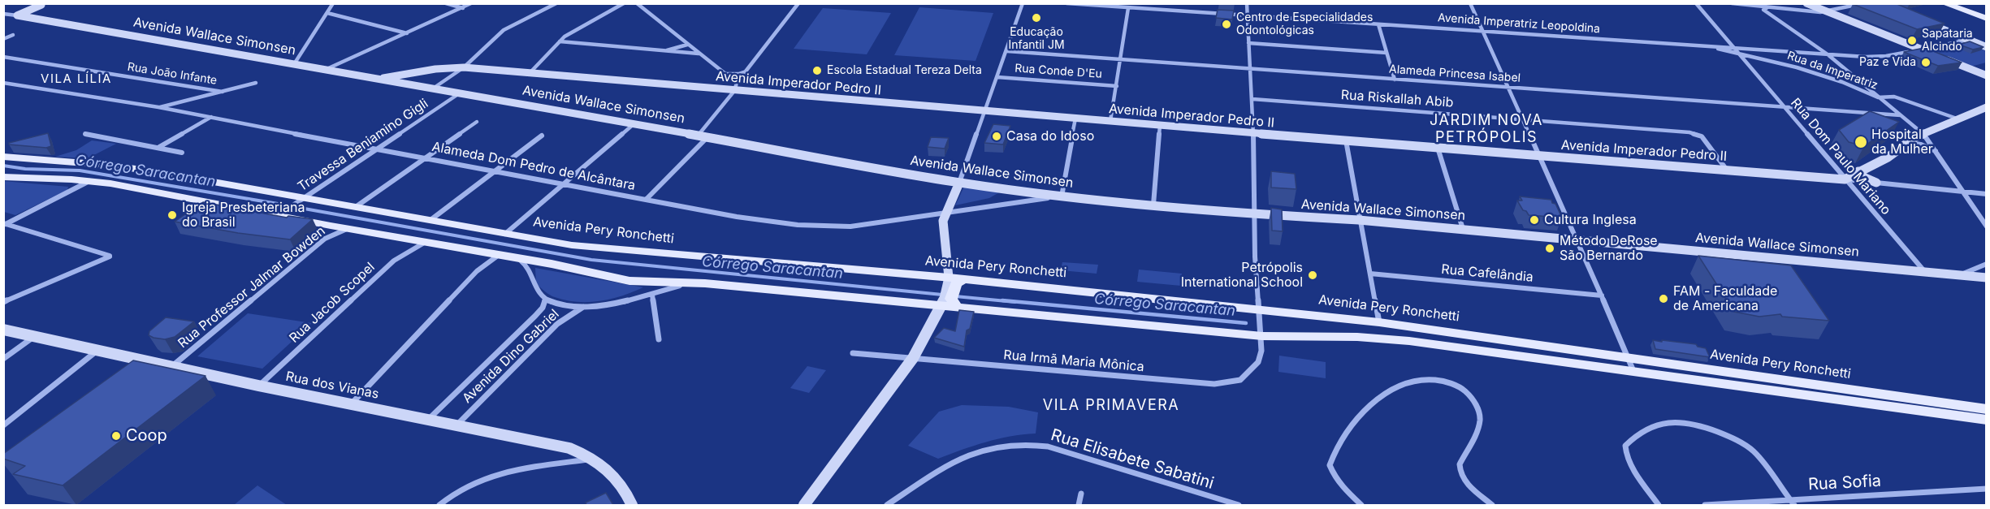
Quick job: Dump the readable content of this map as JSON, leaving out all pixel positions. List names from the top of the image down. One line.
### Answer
{"streets":{"main road":["Avenida Pery Ronchetti"],"street":["Avenida Imperatriz Leopoldina","Avenida Wallace Simonsen","Rua da Imperatriz","Rua Conde D'Eu","Rua João Infante","Alameda Princesa Isabel","Avenida Imperador Pedro II","Rua Riskallah Abib","Travessa Beniamino Gigli","Rua Dom Paulo Mariano","Alameda Dom Pedro de Alcântara","Rua Cafelândia","Rua Professor Jalmar Bowden","Rua Jacob Scopel","Avenida Dino Gabriel","Rua Irmã Maria Mônica","Rua dos Vianas","Rua Elisabete Sabatini","Rua Sofia"]},"crossings":[["Avenida Imperatriz Leopoldina","Rua da Imperatriz"],["Avenida Imperatriz Leopoldina","Rua Dom Paulo Mariano"],["Avenida Imperatriz Leopoldina","Rua Irmã Maria Mônica"],["Avenida Wallace Simonsen","Avenida Imperador Pedro II"],["Avenida Wallace Simonsen","Travessa Beniamino Gigli"],["Avenida Wallace Simonsen","Rua Dom Paulo Mariano"],["Avenida Wallace Simonsen","Alameda Dom Pedro de Alcântara"],["Avenida Wallace Simonsen","Rua Irmã Maria Mônica"],["Rua da Imperatriz","Rua Dom Paulo Mariano"],["Alameda Princesa Isabel","Rua Dom Paulo Mariano"],["Alameda Princesa Isabel","Rua Irmã Maria Mônica"],["Avenida Imperador Pedro II","Rua Riskallah Abib"],["Avenida Imperador Pedro II","Rua Dom Paulo Mariano"],["Avenida Imperador Pedro II","Rua Irmã Maria Mônica"],["Rua Riskallah Abib","Rua Irmã Maria Mônica"],["Travessa Beniamino Gigli","Alameda Dom Pedro de Alcântara"],["Travessa Beniamino Gigli","Avenida Pery Ronchetti"],["Avenida Pery Ronchetti","Rua Professor Jalmar Bowden"],["Avenida Pery Ronchetti","Rua Jacob Scopel"],["Avenida Pery Ronchetti","Avenida Dino Gabriel"],["Avenida Pery Ronchetti","Rua Irmã Maria Mônica"],["Rua Professor Jalmar Bowden","Rua dos Vianas"],["Rua Jacob Scopel","Rua dos Vianas"],["Avenida Dino Gabriel","Rua dos Vianas"]],"districts":["VILA LÍLIA","JARDIM NOVA PETRÓPOLIS","VILA PRIMAVERA"],"water":["Córrego Saracantan"],"places":["Educação Infantil JM","Centro de Especialidades Odontológicas","Sapataria Alcindo","Paz e Vida","Escola Estadual Tereza Delta","Casa do Idoso","Hospital da Mulher","Igreja Presbeteriana do Brasil","Cultura Inglesa","Método DeRose São Bernardo","Petrópolis International School","FAM - Faculdade de Americana","Coop"]}
